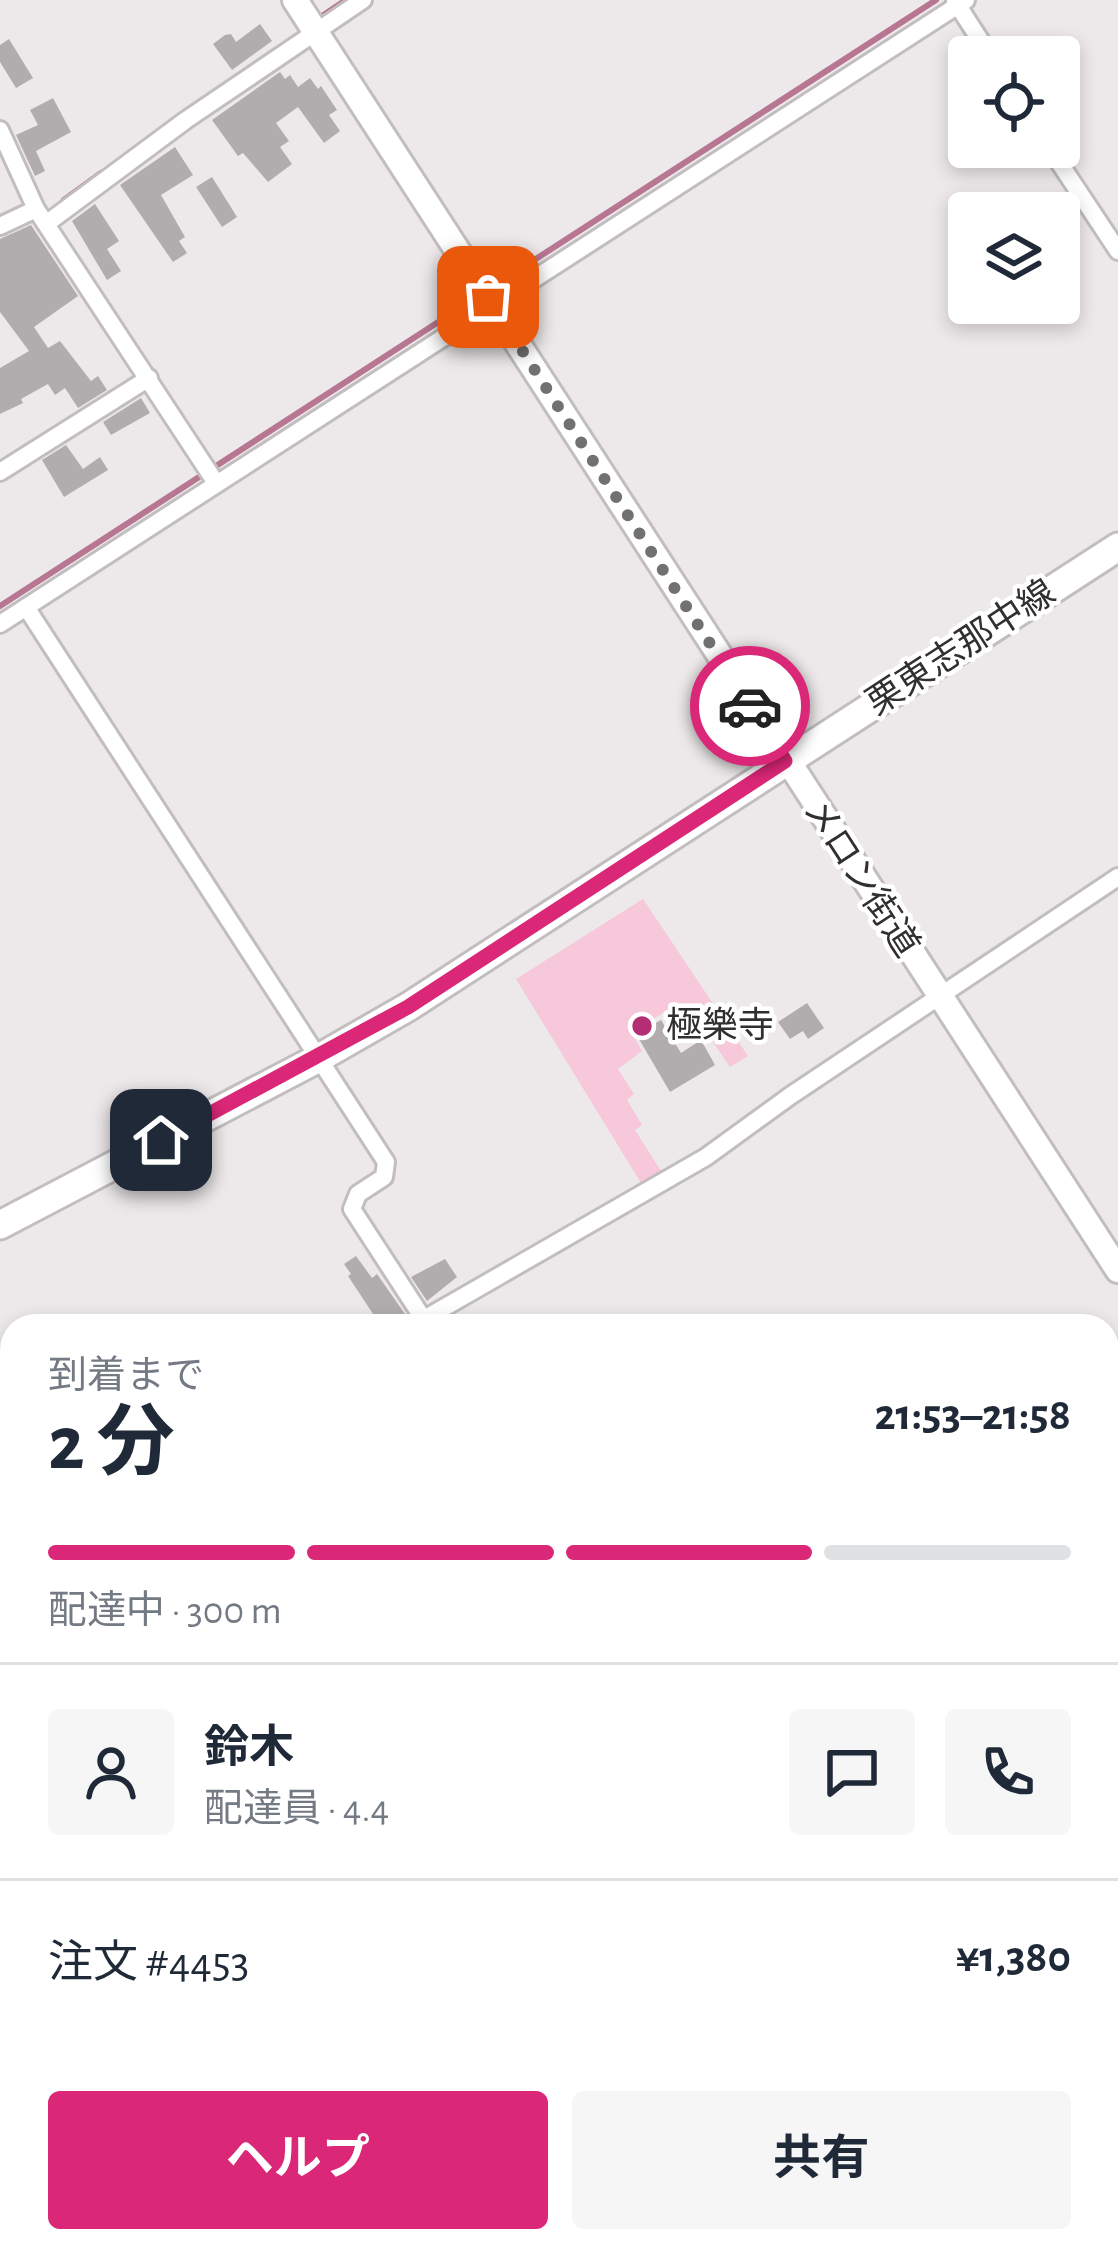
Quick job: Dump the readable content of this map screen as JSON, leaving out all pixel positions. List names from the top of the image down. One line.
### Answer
{"streets":{"main road":["栗東志那中線"],"street":["メロン街道"]},"crossings":[["栗東志那中線","メロン街道"]],"places":["極樂寺"],"page":{"heading":["2 分","到着まで","21:53–21:58"],"panel":["鈴木","配達員 · 4.4","注文 #4453","¥1,380"],"bar":"配達中 · 300 m","buttons":["ヘルプ","共有"]}}
